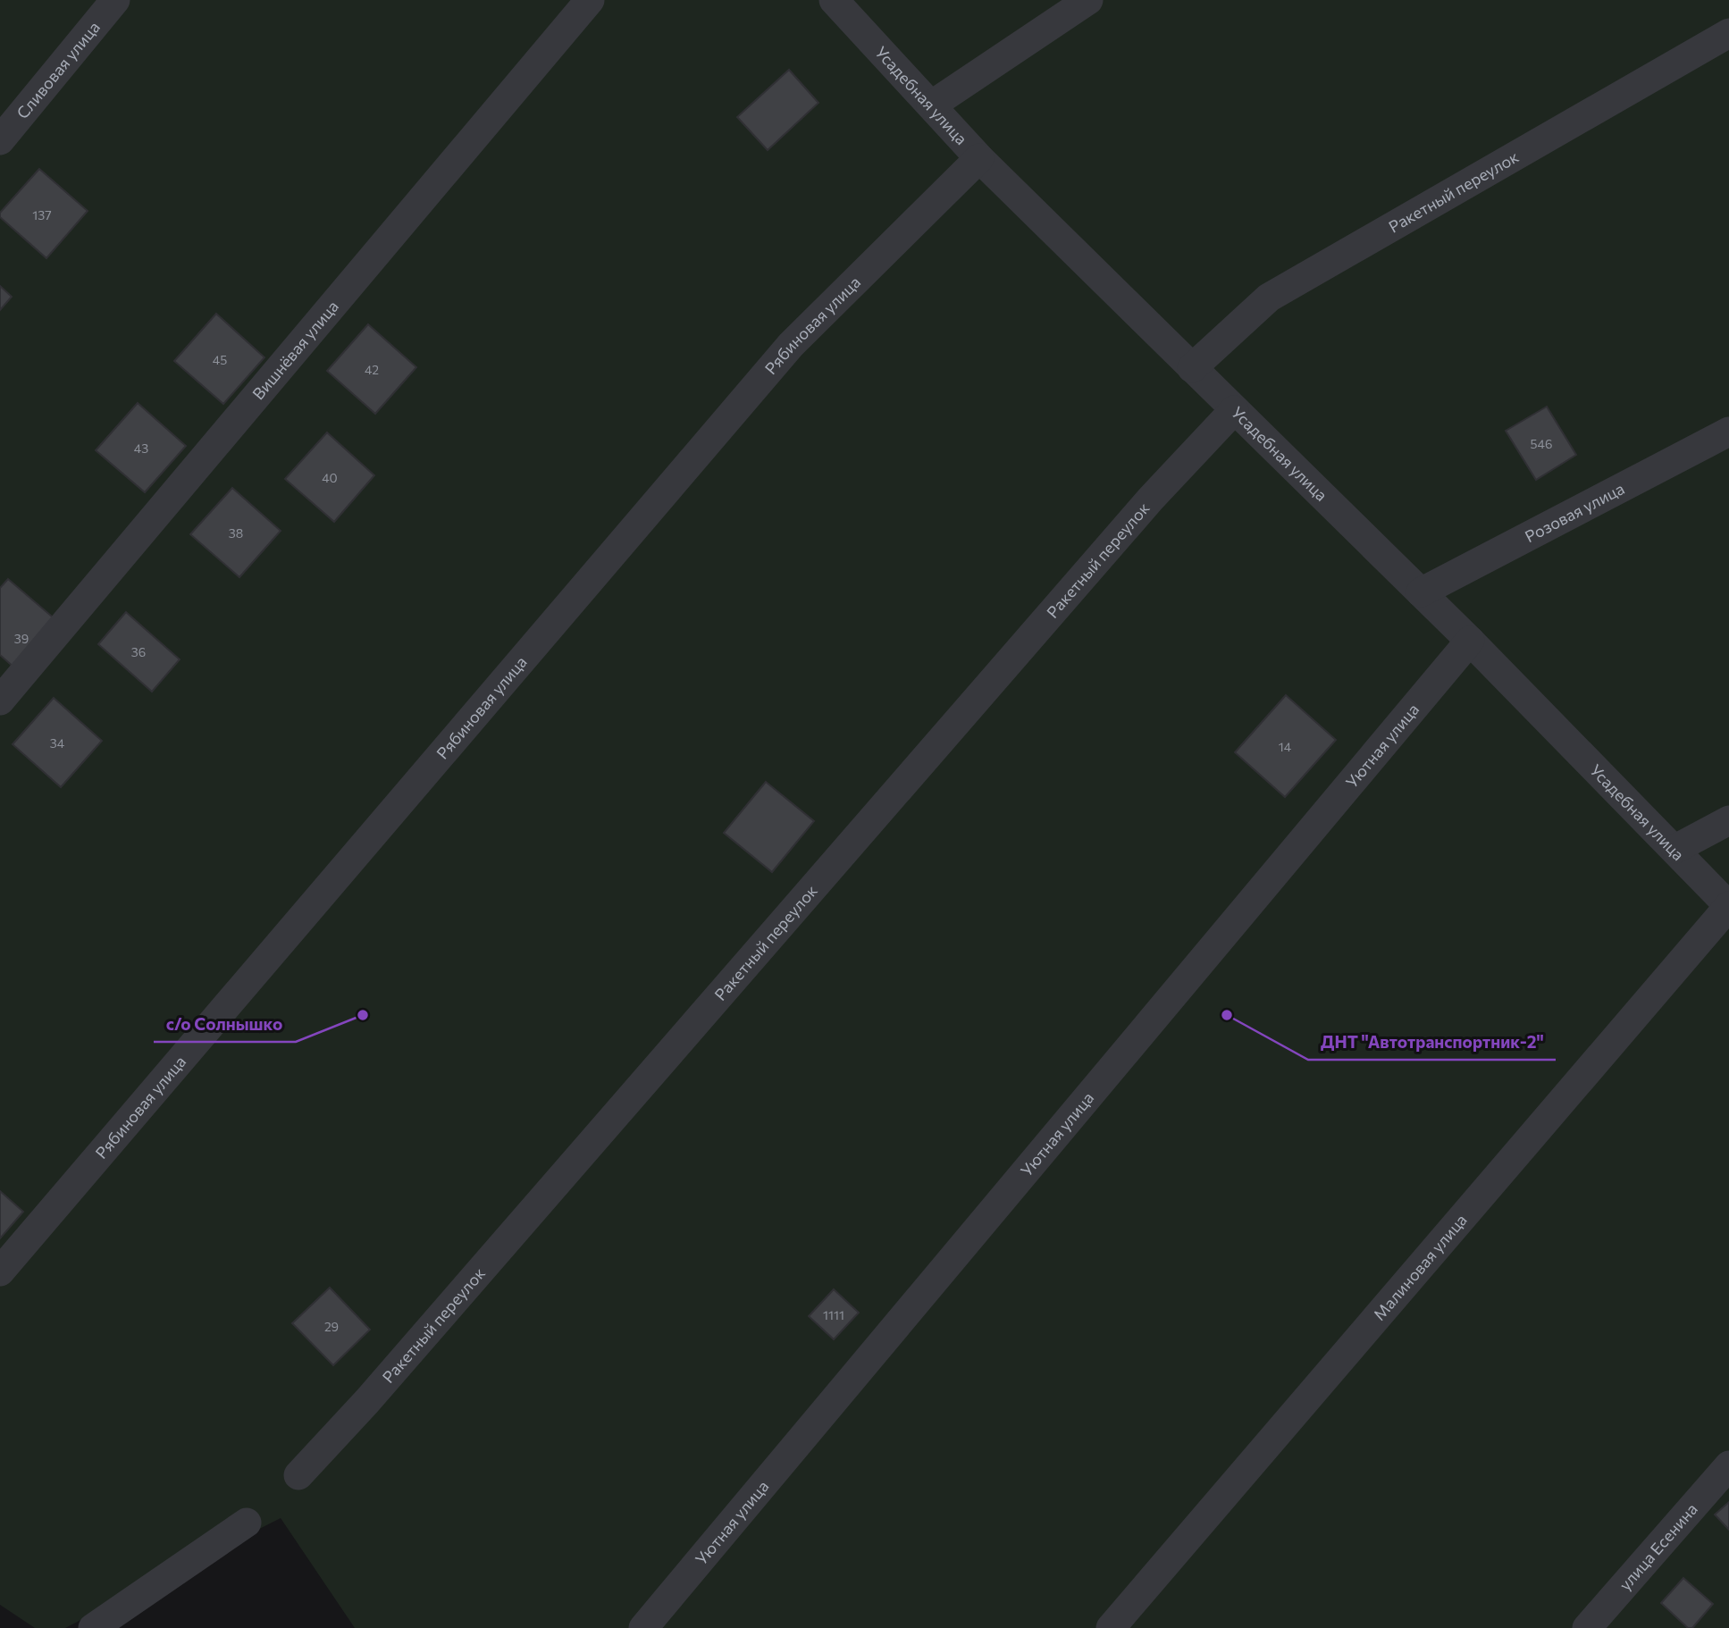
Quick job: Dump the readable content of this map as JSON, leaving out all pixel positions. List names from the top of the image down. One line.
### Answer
{"streets":{"street":["Сливовая улица","Усадебная улица","Ракетный переулок","Рябиновая улица","Вишнёвая улица","Розовая улица","Уютная улица","Малиновая улица","улица Есенина"]},"crossings":[["Усадебная улица","Ракетный переулок"],["Усадебная улица","Рябиновая улица"],["Усадебная улица","Розовая улица"],["Усадебная улица","Уютная улица"],["Усадебная улица","Малиновая улица"]],"places":["с/о Солнышко","ДНТ \"Автотранспортник-2\""],"house_numbers":["137","45","42","546","43","40","38","39","36","34","14","1111","29"]}
